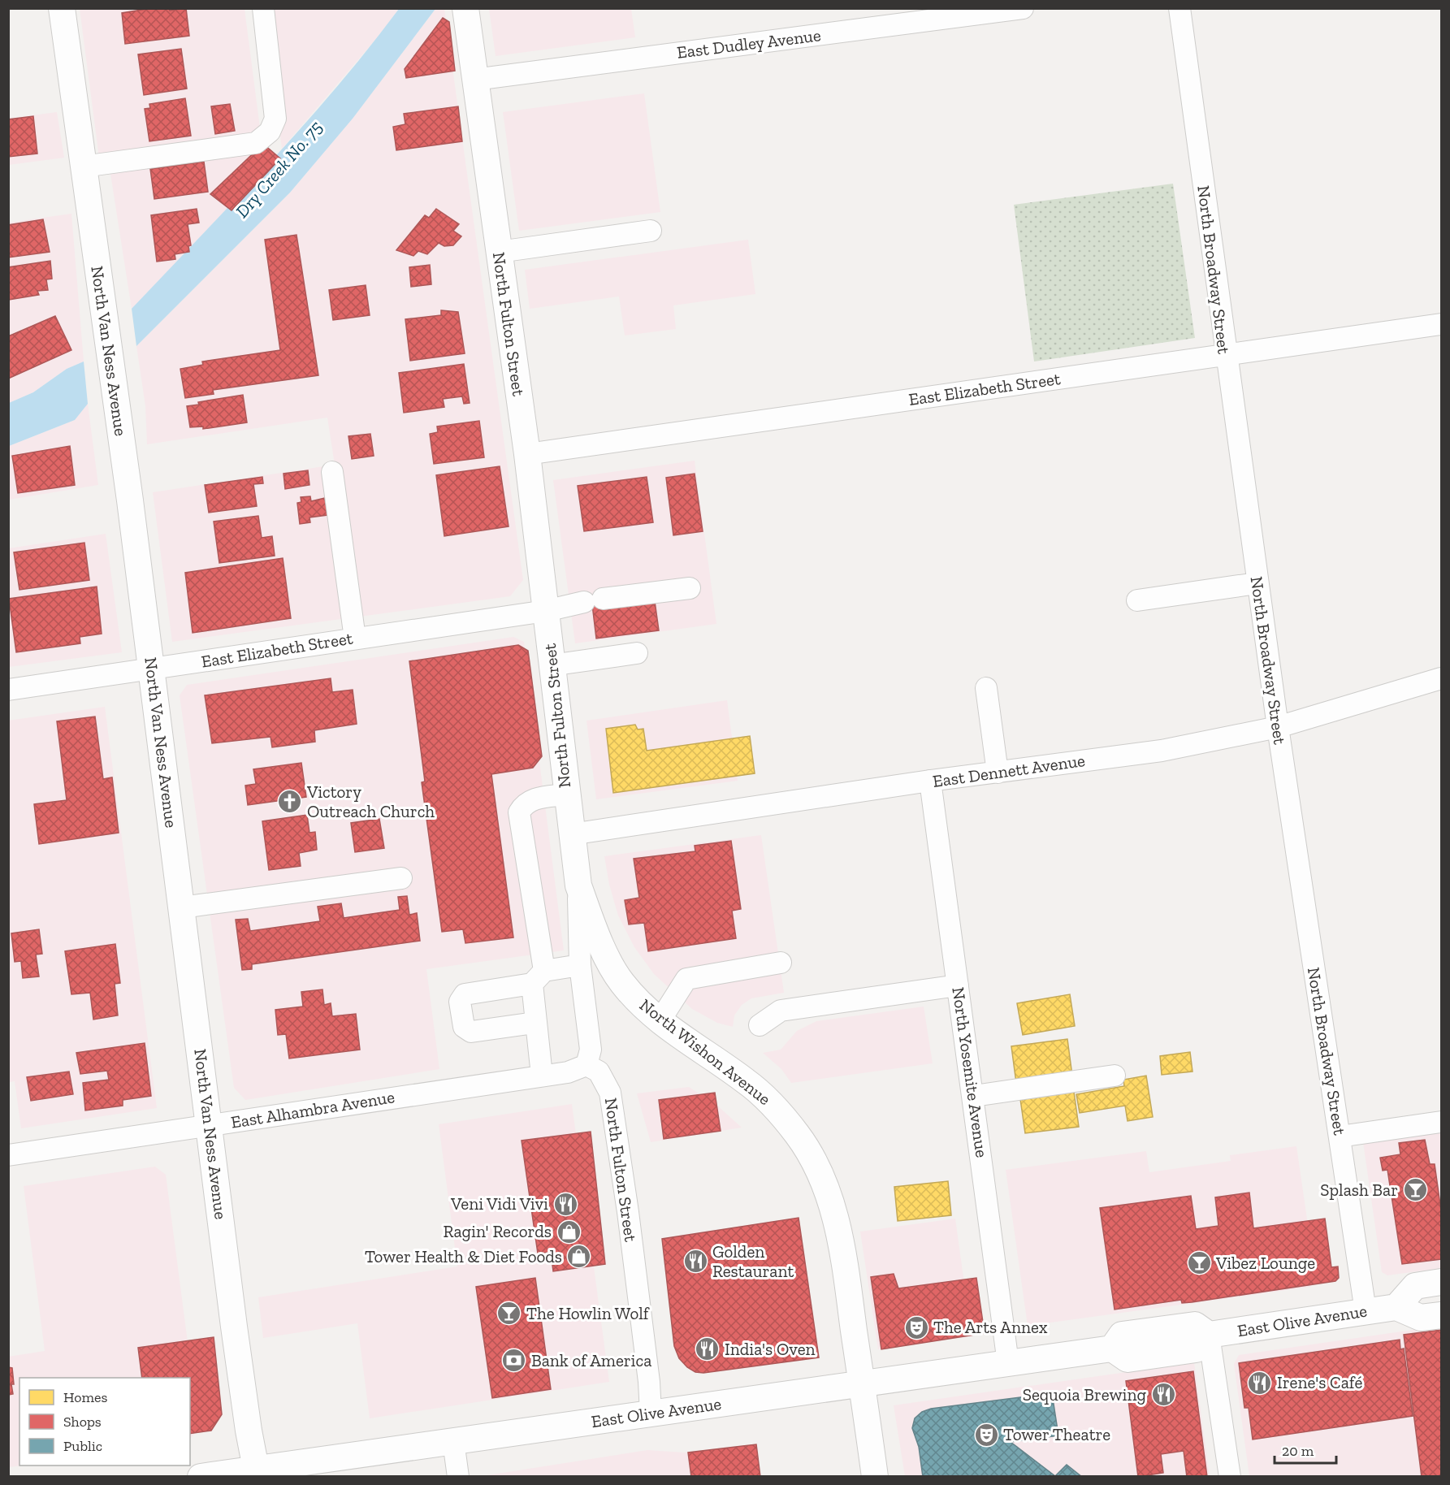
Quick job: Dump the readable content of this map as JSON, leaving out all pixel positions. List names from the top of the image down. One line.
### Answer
{"streets":{"main road":["North Fulton Street","North Van Ness Avenue","North Wishon Avenue","East Olive Avenue"],"street":["East Dudley Avenue","North Broadway Street","East Elizabeth Street","East Dennett Avenue","North Yosemite Avenue","East Alhambra Avenue"]},"crossings":[["East Dudley Avenue","North Fulton Street"],["North Broadway Street","East Elizabeth Street"],["North Broadway Street","East Dennett Avenue"],["North Broadway Street","East Olive Avenue"],["North Fulton Street","East Elizabeth Street"],["North Fulton Street","East Dennett Avenue"],["North Fulton Street","North Wishon Avenue"],["North Fulton Street","East Alhambra Avenue"],["North Fulton Street","East Olive Avenue"],["North Van Ness Avenue","East Elizabeth Street"],["North Van Ness Avenue","East Alhambra Avenue"],["North Van Ness Avenue","East Olive Avenue"],["East Dennett Avenue","North Yosemite Avenue"],["North Wishon Avenue","East Olive Avenue"],["North Yosemite Avenue","East Olive Avenue"]],"water":["Dry Creek No. 75"],"places":{"church":["Victory Outreach Church"],"bar":["Splash Bar","Vibez Lounge","The Howlin Wolf"],"restaurant":["Veni Vidi Vivi","Golden Restaurant","India's Oven","Irene's Café","Sequoia Brewing"],"shop":["Ragin' Records","Tower Health & Diet Foods"],"theatre":["The Arts Annex","Tower Theatre"],"bank":["Bank of America"]},"legend":["Homes","Shops","Public"],"scale_bar":"20 m"}
